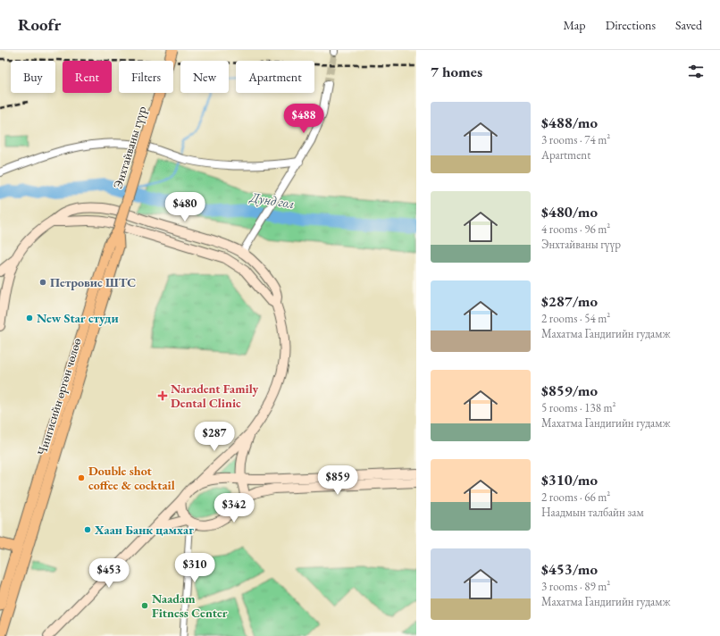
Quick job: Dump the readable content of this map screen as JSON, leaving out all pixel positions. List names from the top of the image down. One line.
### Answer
{"streets":{"highway":["Энхтайваны гүүр","Чингисийн өргөн чөлөө"]},"crossings":[["Энхтайваны гүүр","Чингисийн өргөн чөлөө"]],"water":["Дунд гол"],"places":{"other":["Петровис ШТС","New Star студи","Double shot coffee & cocktail","Хаан Банк цамхаг","Naadam Fitness Center"],"health":["Naradent Family Dental Clinic"]},"page":{"header":"Roofr","nav":["Map","Directions","Saved"],"heading":"7 homes","chip":["Buy","Rent","Filters","New","Apartment"],"list":[{"name":"$488/mo","note":"3 rooms · 74 m² · Apartment"},{"name":"$480/mo","note":"4 rooms · 96 m² · Энхтайваны гүүр"},{"name":"$287/mo","note":"2 rooms · 54 m² · Махатма Гандигийн гудамж"},{"name":"$859/mo","note":"5 rooms · 138 m² · Махатма Гандигийн гудамж"},{"name":"$310/mo","note":"2 rooms · 66 m² · Наадмын талбайн зам"},{"name":"$453/mo","note":"3 rooms · 89 m² · Махатма Гандигийн гудамж"}],"price":["$488","$480","$287","$859","$342","$310","$453"]}}
